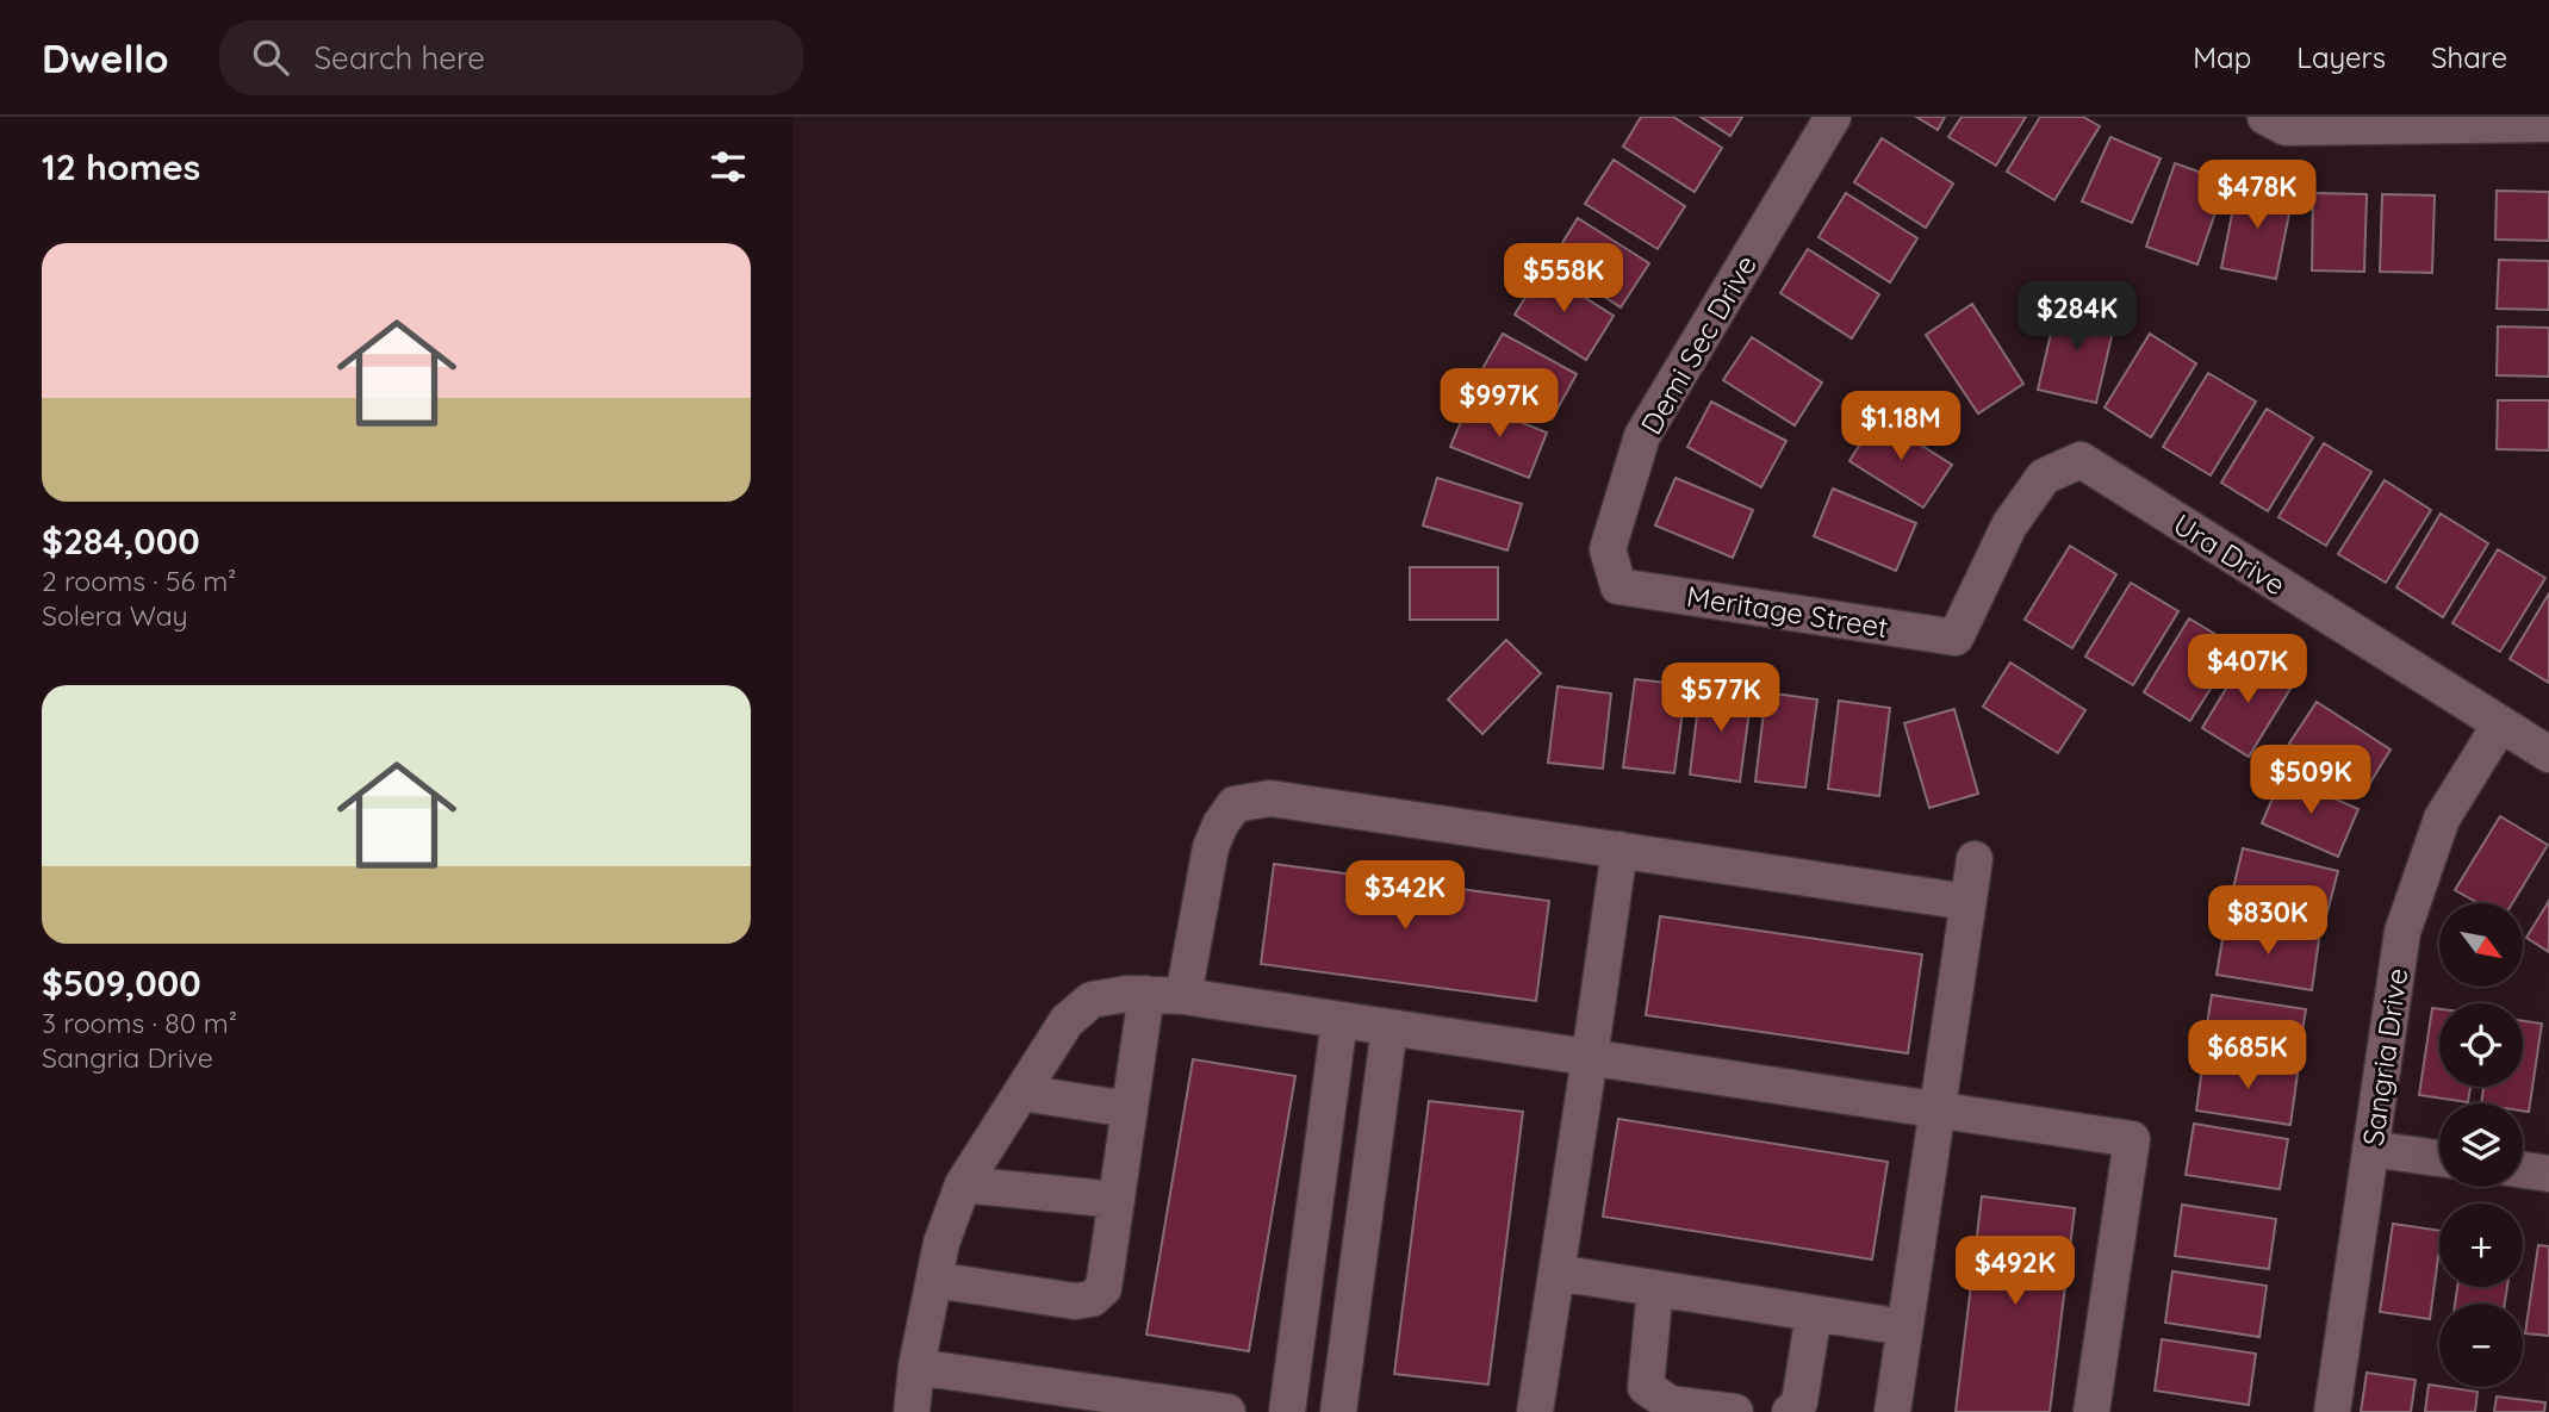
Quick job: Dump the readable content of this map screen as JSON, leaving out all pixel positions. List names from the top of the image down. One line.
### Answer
{"streets":{"street":["Demi Sec Drive","Ura Drive","Meritage Street","Sangria Drive"]},"crossings":[["Demi Sec Drive","Meritage Street"],["Ura Drive","Meritage Street"],["Ura Drive","Sangria Drive"]],"north":"bottom right","page":{"header":"Dwello","search":"Search here","nav":["Map","Layers","Share"],"heading":"12 homes","price":["$478K","$558K","$284K","$997K","$1.18M","$407K","$577K","$509K","$342K","$830K","$685K","$492K"],"list":[{"name":"$284,000","note":"2 rooms · 56 m² · Solera Way"},{"name":"$509,000","note":"3 rooms · 80 m² · Sangria Drive"}],"map_buttons":["+","−"]}}
